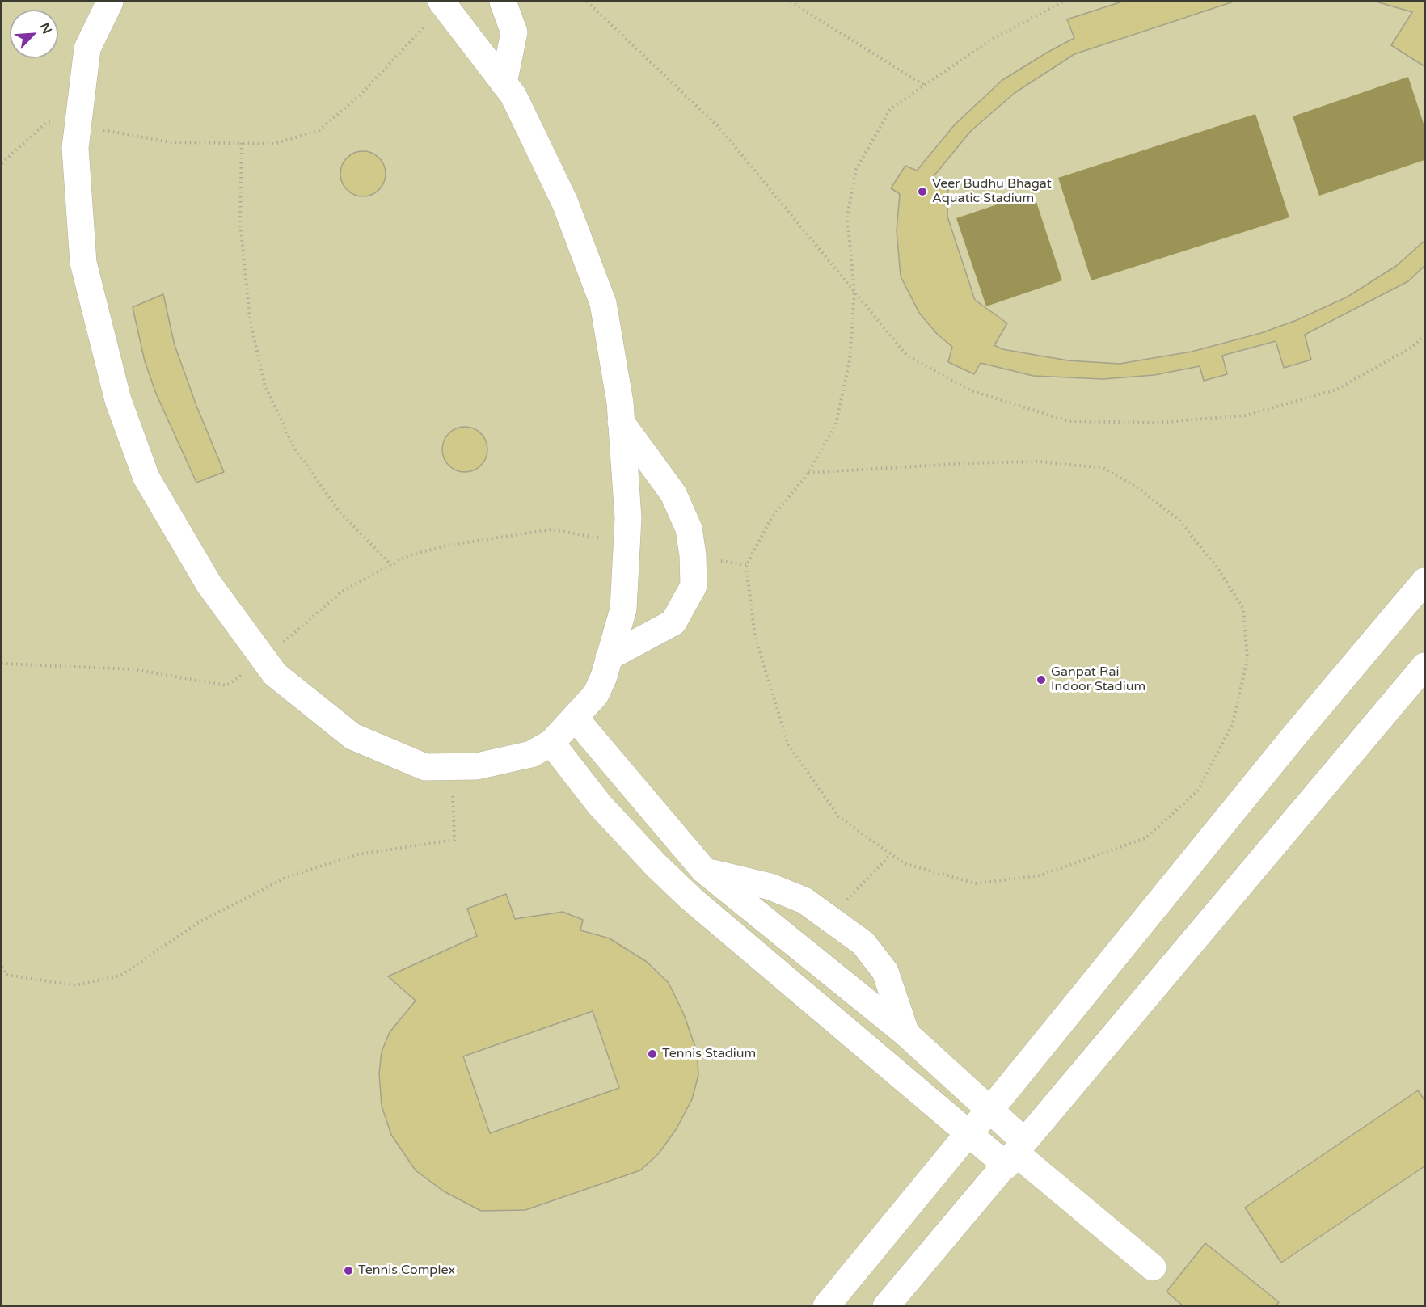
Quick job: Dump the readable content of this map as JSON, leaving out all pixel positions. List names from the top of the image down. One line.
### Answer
{"places":["Veer Budhu Bhagat Aquatic Stadium","Ganpat Rai Indoor Stadium","Tennis Stadium","Tennis Complex"],"north":"top right"}
